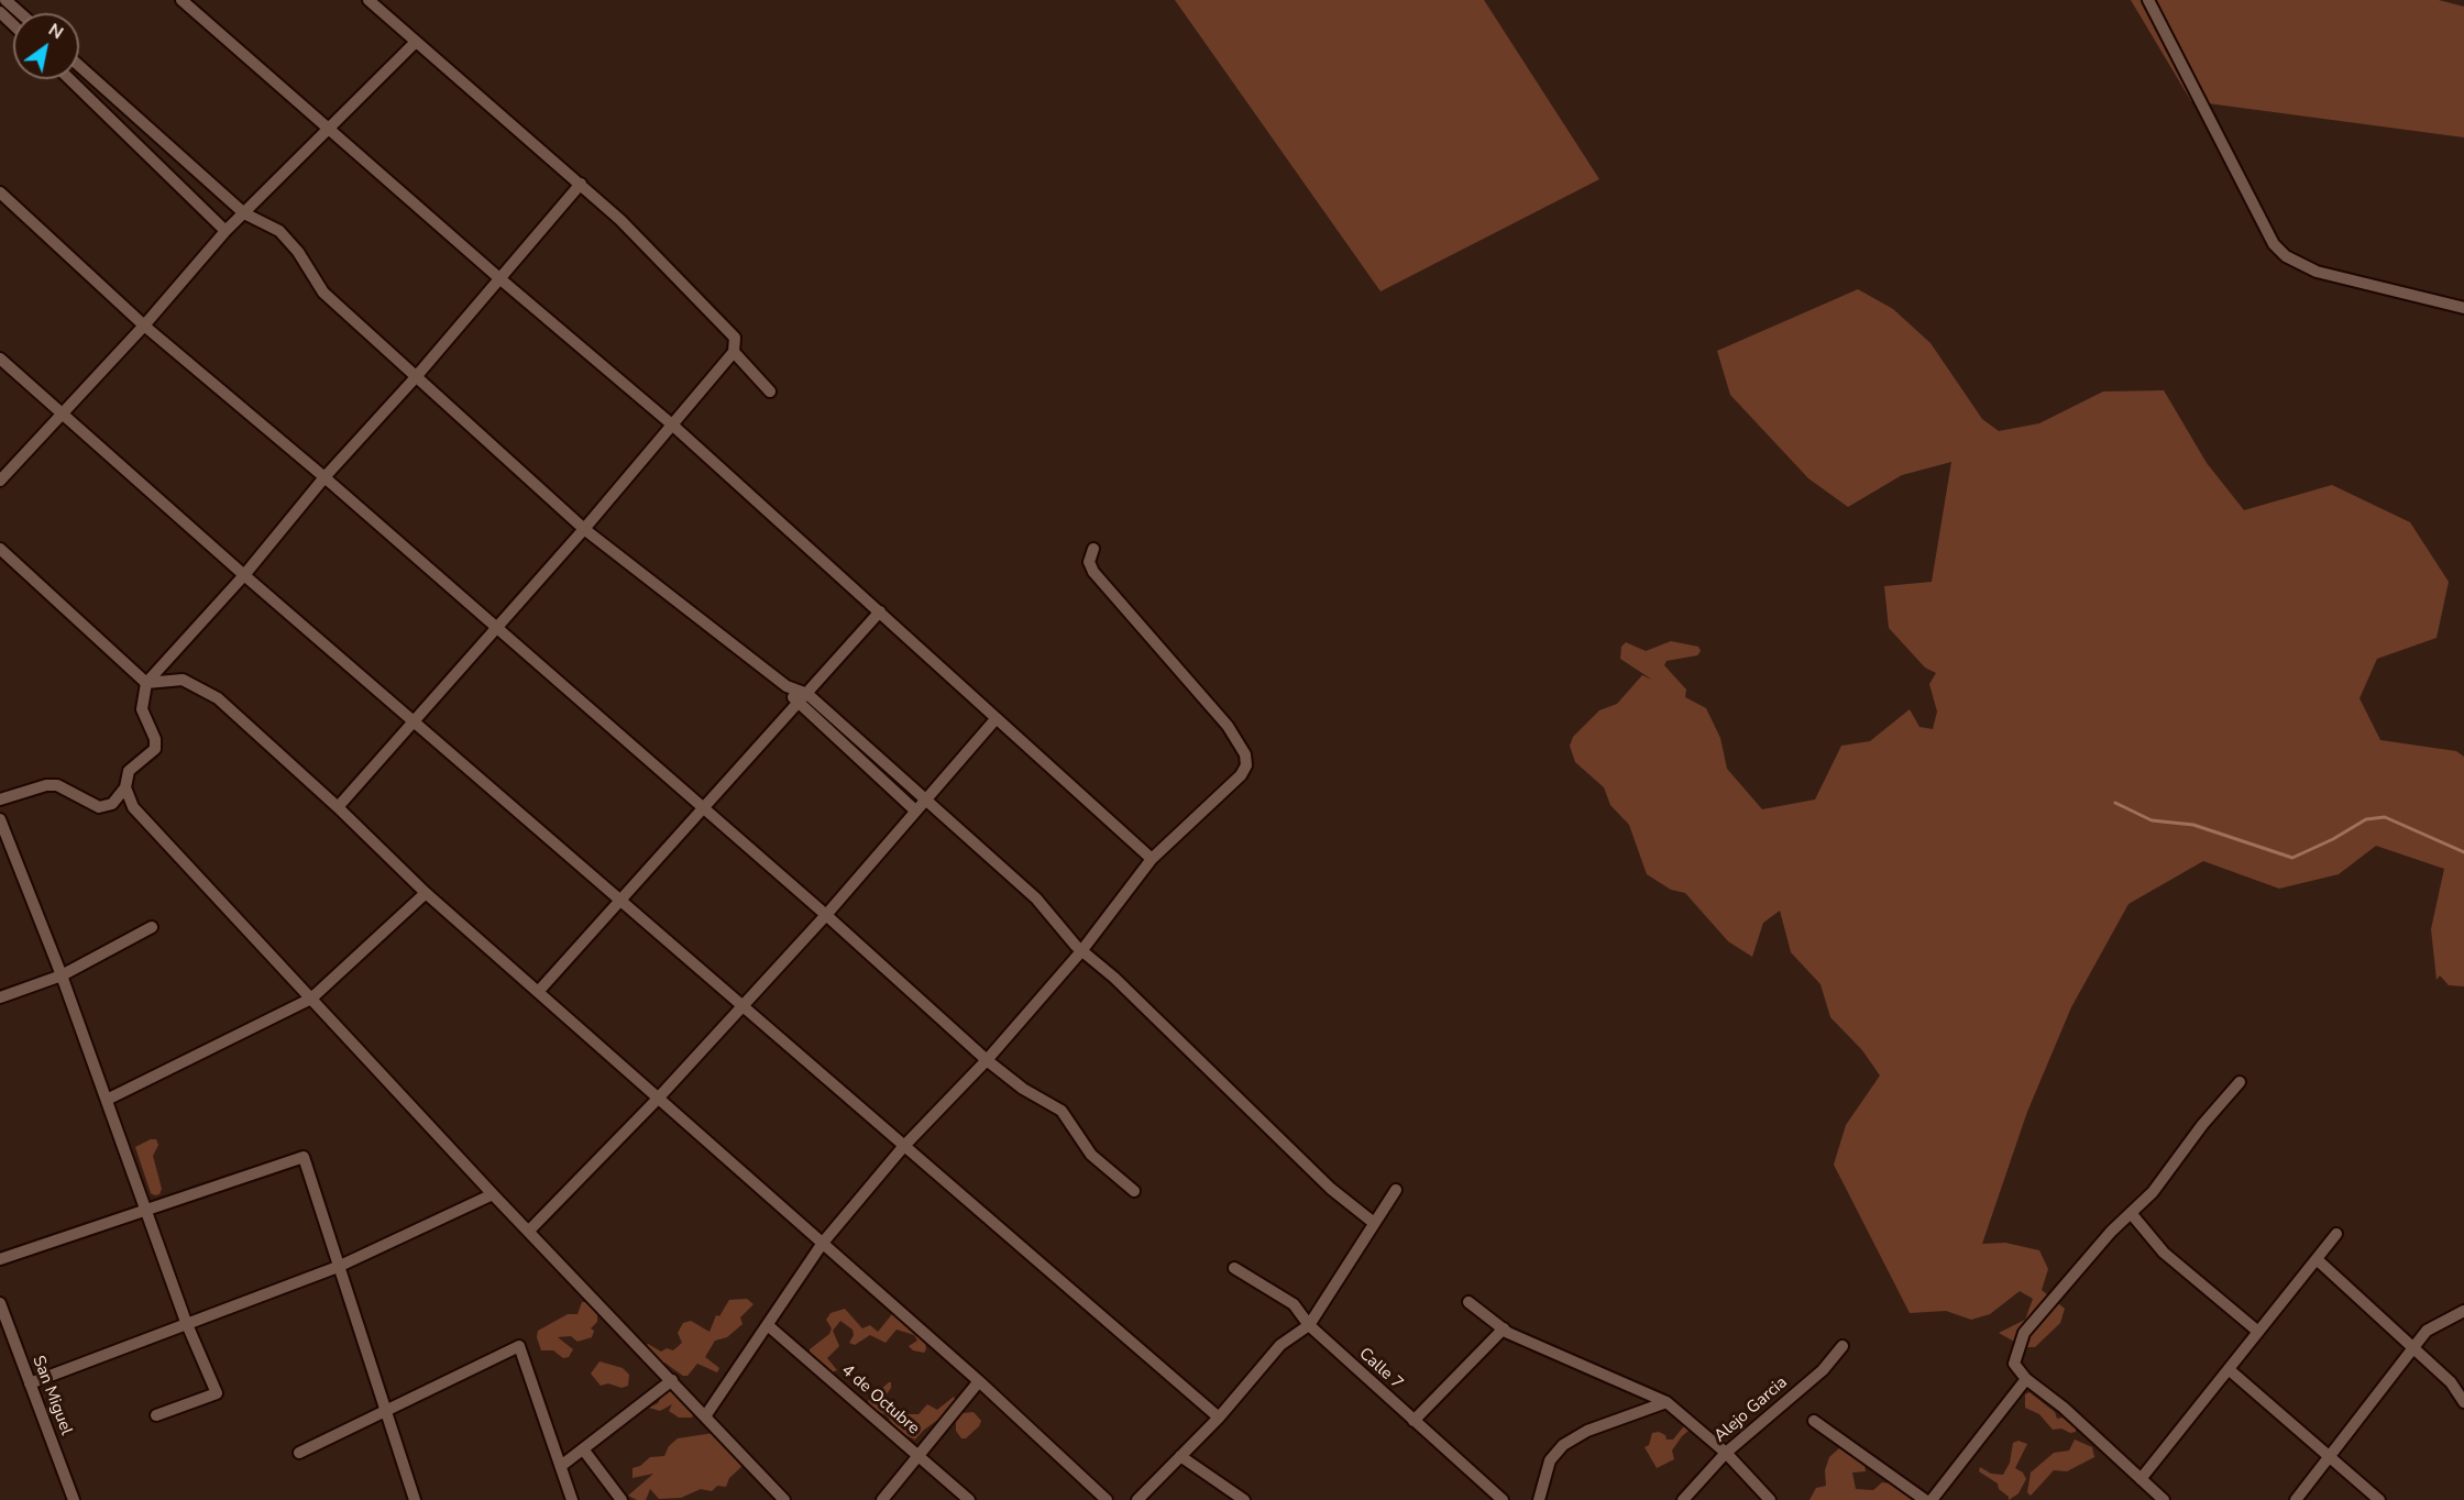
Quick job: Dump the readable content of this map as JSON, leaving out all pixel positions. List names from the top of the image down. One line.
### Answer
{"streets":{"street":["Calle 7","San Miguel","4 de Octubre","Alejo Garcia"]},"north":"top right"}
